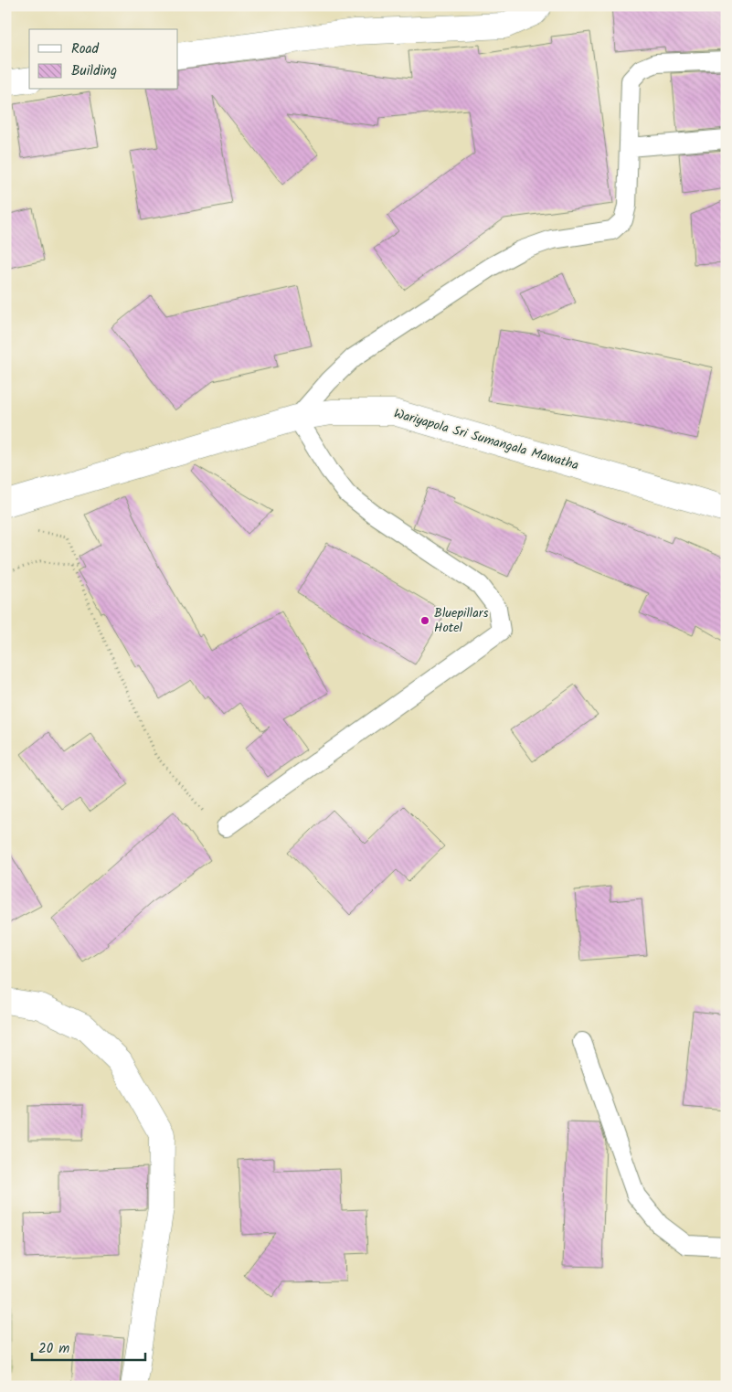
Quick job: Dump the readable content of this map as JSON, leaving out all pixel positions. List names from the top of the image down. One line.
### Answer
{"streets":{"street":["Wariyapola Sri Sumangala Mawatha"]},"places":["Bluepillars Hotel"],"legend":["Road","Building"],"scale_bar":"20 m"}
